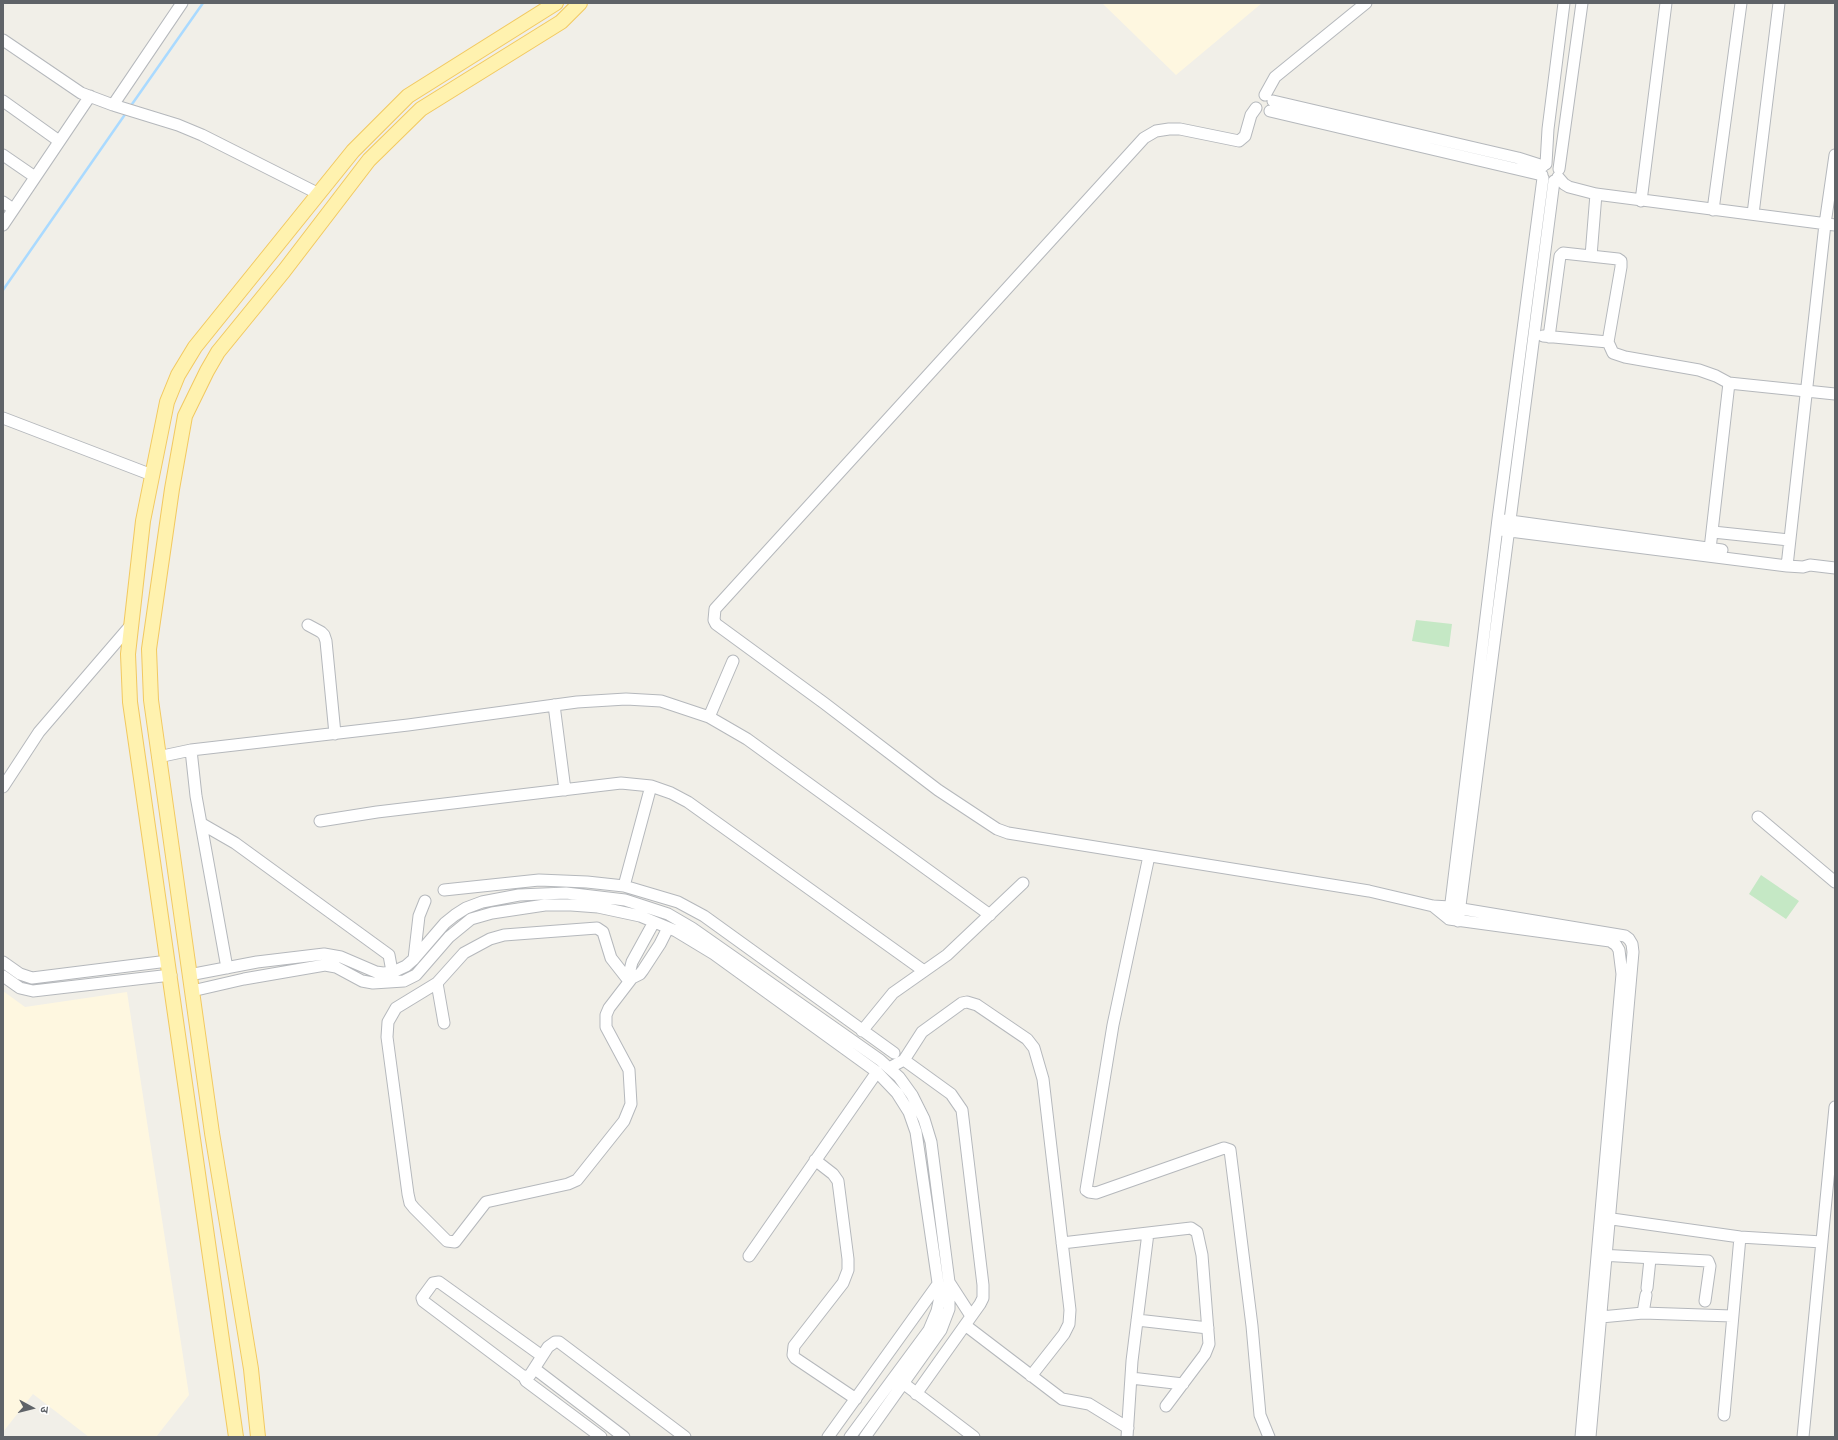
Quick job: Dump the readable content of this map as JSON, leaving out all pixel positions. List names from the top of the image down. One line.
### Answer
{"north":"right"}
